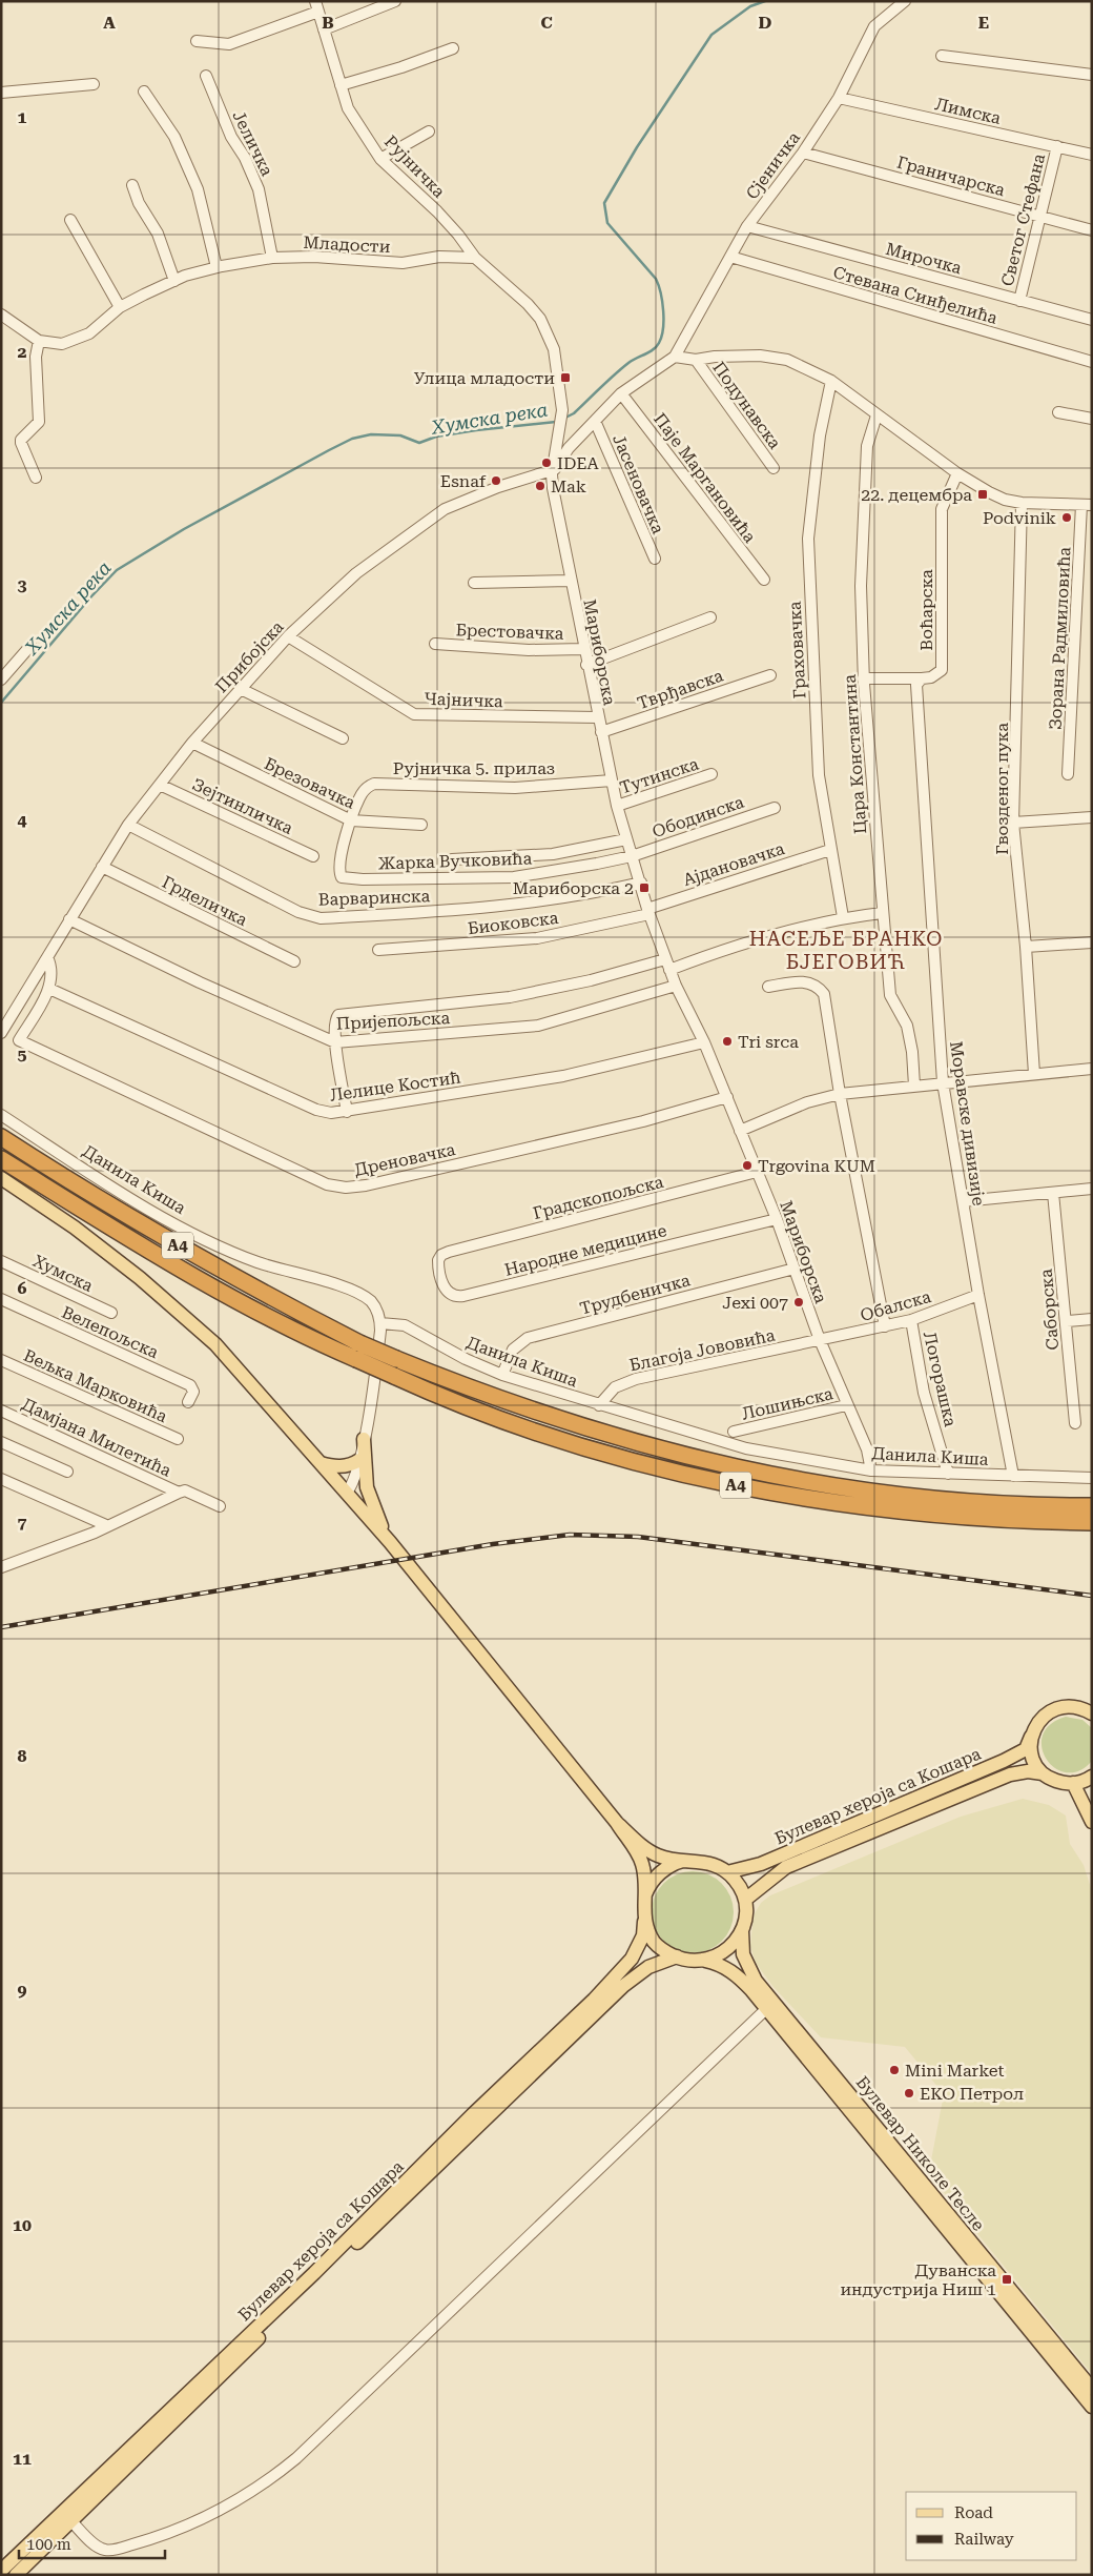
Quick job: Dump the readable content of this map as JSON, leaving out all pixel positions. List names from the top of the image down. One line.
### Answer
{"streets":{"highway":["A4"],"main road":["Булевар хероја са Кошара","Булевар Николе Тесле"],"street":["Лимска","Јеличка","Сјеничка","Рујничка","Граничарска","Светог Стефана","Младости","Мирочка","Стевана Синђелића","Подунавска","Паје Маргановића","Јасеновачка","Воћарска","Брестовачка","Зорана Радмиловића","Граховачка","Мариборска","Прибојска","Тврђавска","Чајничка","Цара Константина","Рујничка 5. прилаз","Тутинска","Брезовачка","Гвозденог пука","Зејтинличка","Ободинска","Жарка Вучковића","Ајдановачка","Варваринска","Грделичка","Биоковска","Пријепољска","Лелице Костић","Моравске дивизије","Дреновачка","Данила Киша","Градскопољска","Народне медицине","Хумска","Трудбеничка","Обалска","Саборска","Велепољска","Благоја Јововића","Логорашка","Вељка Марковића","Лошињска","Дамјана Милетића"]},"crossings":[["Лимска","Сјеничка"],["Лимска","Светог Стефана"],["Јеличка","Младости"],["Сјеничка","Граничарска"],["Сјеничка","Мирочка"],["Сјеничка","Стевана Синђелића"],["Рујничка","Младости"],["Граничарска","Светог Стефана"],["Светог Стефана","Мирочка"],["Воћарска","Моравске дивизије"],["Брестовачка","Мариборска"],["Граховачка","Ајдановачка"],["Мариборска","Прибојска"],["Мариборска","Тврђавска"],["Мариборска","Чајничка"],["Мариборска","Рујничка 5. прилаз"],["Мариборска","Тутинска"],["Мариборска","Ободинска"],["Мариборска","Жарка Вучковића"],["Мариборска","Ајдановачка"],["Мариборска","Варваринска"],["Мариборска","Биоковска"],["Мариборска","Пријепољска"],["Мариборска","Лелице Костић"],["Мариборска","Дреновачка"],["Мариборска","Данила Киша"],["Мариборска","Градскопољска"],["Мариборска","Народне медицине"],["Мариборска","Трудбеничка"],["Мариборска","Обалска"],["Мариборска","Благоја Јововића"],["Мариборска","Лошињска"],["Прибојска","Чајничка"],["Прибојска","Брезовачка"],["Прибојска","Зејтинличка"],["Прибојска","Варваринска"],["Прибојска","Грделичка"],["Прибојска","Пријепољска"],["Рујничка 5. прилаз","Брезовачка"],["Рујничка 5. прилаз","Жарка Вучковића"],["Брезовачка","Жарка Вучковића"],["Ободинска","Жарка Вучковића"],["Ајдановачка","Биоковска"],["Лелице Костић","Дреновачка"],["Моравске дивизије","Данила Киша"],["Моравске дивизије","Обалска"],["Данила Киша","Трудбеничка"],["Данила Киша","Благоја Јововића"],["Данила Киша","Логорашка"],["Градскопољска","Народне медицине"],["Обалска","Благоја Јововића"],["Обалска","Логорашка"],["Булевар хероја са Кошара","Булевар Николе Тесле"]],"districts":["НАСЕЉЕ БРАНКО БЈЕГОВИЋ"],"water":["Хумска река"],"places":{"transit":["Улица младости","22. децембра","Мариборска 2","Дуванска индустрија Ниш 1"],"other":["IDEA","Esnaf","Mak","Podvinik","Tri srca","Trgovina KUM","Jexi 007","Mini Market","ЕКО Петрол"]},"legend":["Road","Railway"],"scale_bar":"100 m","grid":{"columns":["A","B","C","D","E"],"rows":["1","2","3","4","5","6","7","8","9","10","11"]}}
